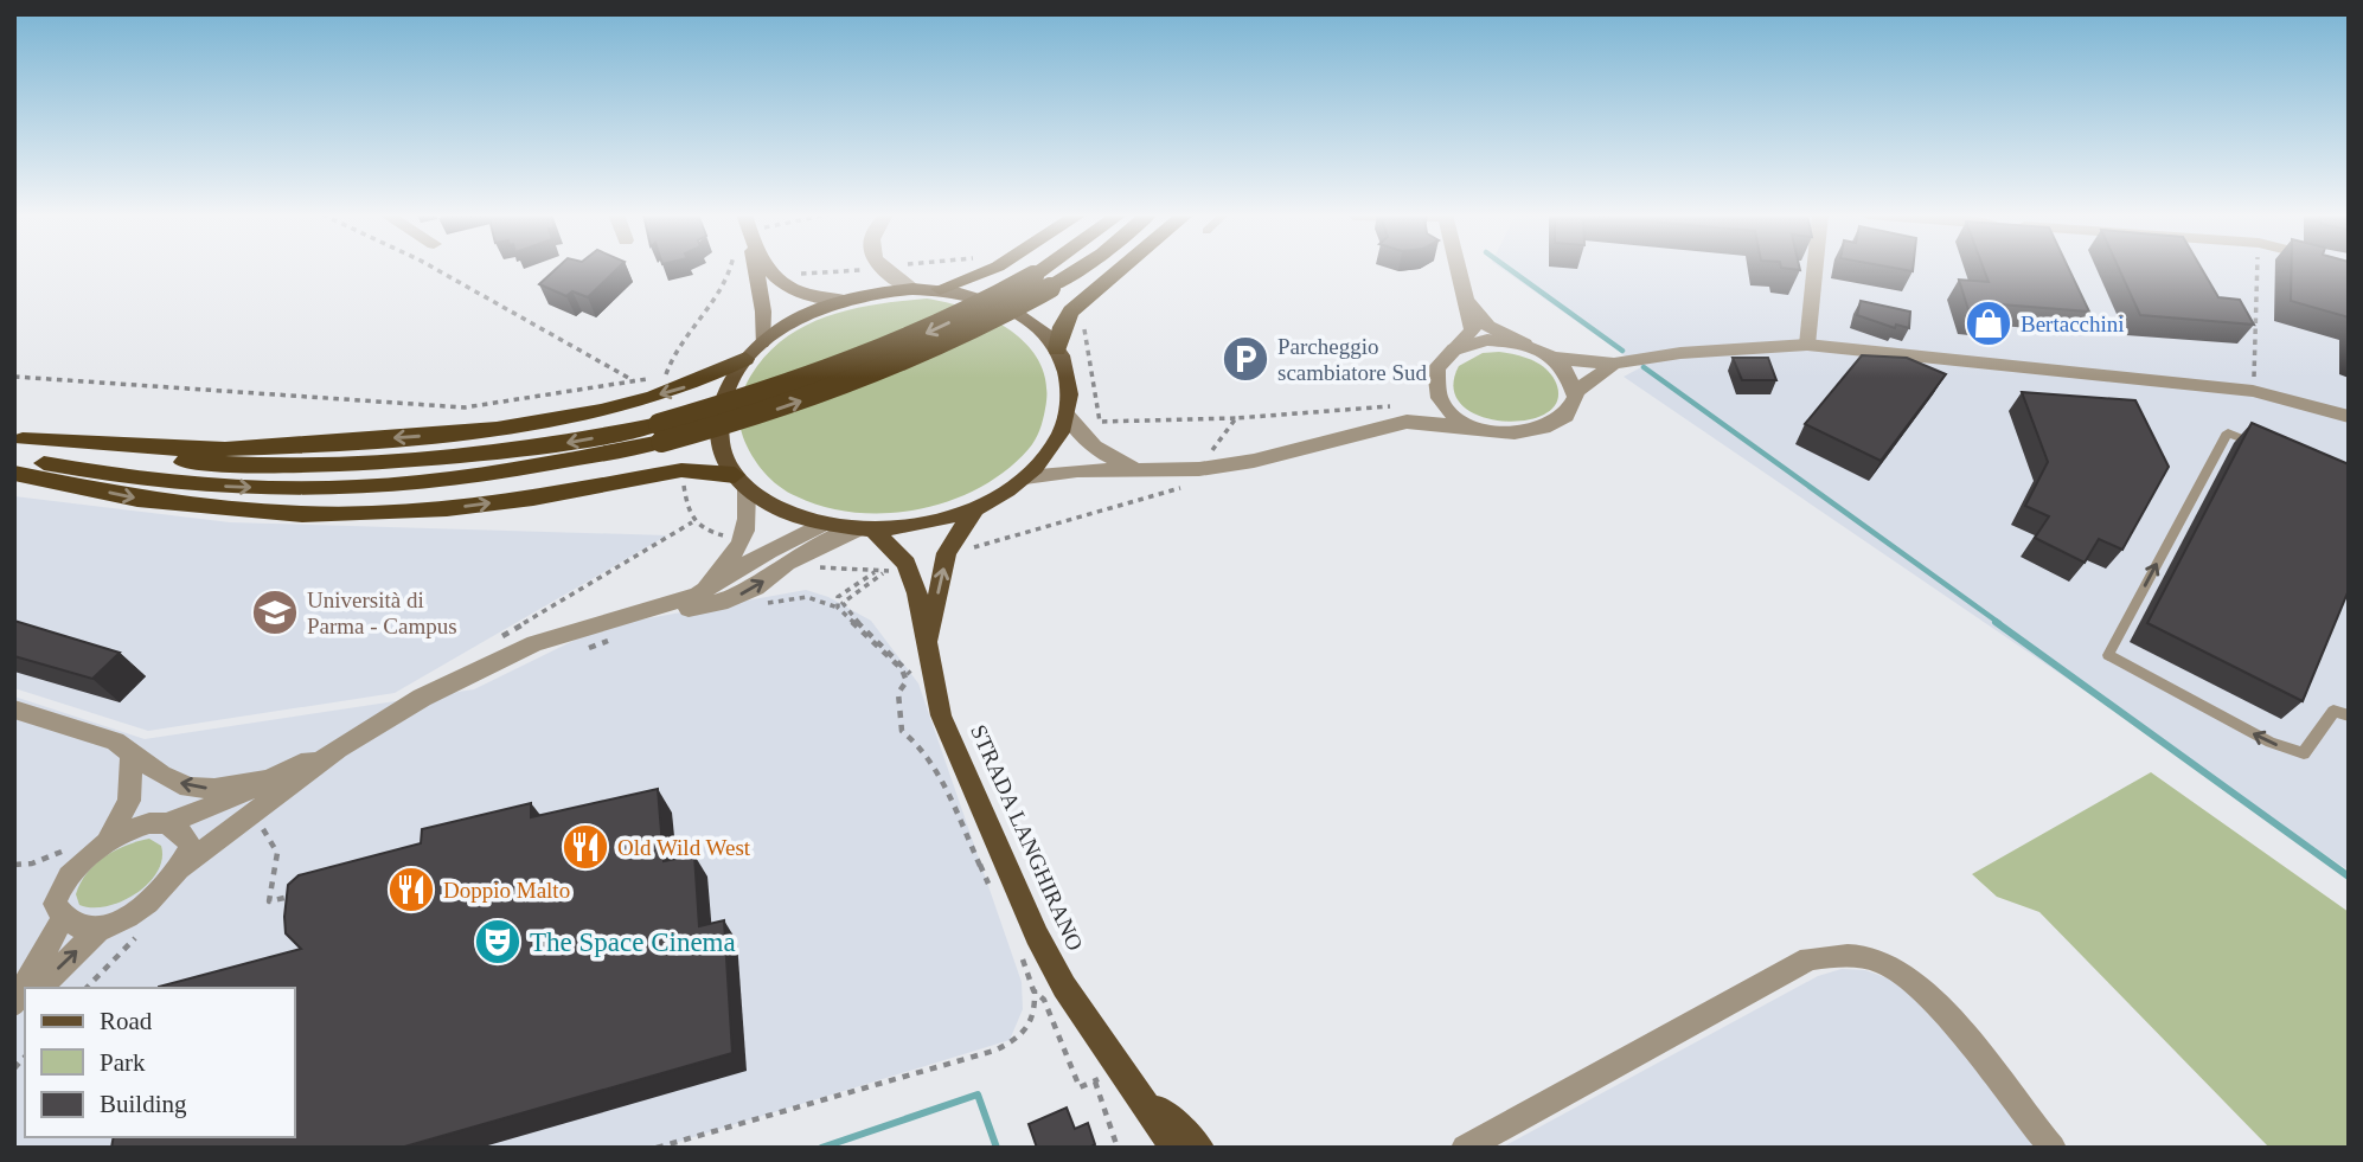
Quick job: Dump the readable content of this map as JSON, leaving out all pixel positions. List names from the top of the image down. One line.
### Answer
{"streets":{"main road":["STRADA LANGHIRANO"]},"places":{"shop":["Bertacchini"],"parking":["Parcheggio scambiatore Sud"],"school or university":["Università di Parma - Campus"],"restaurant":["Old Wild West","Doppio Malto"],"theatre":["The Space Cinema"]},"legend":["Road","Park","Building"]}
